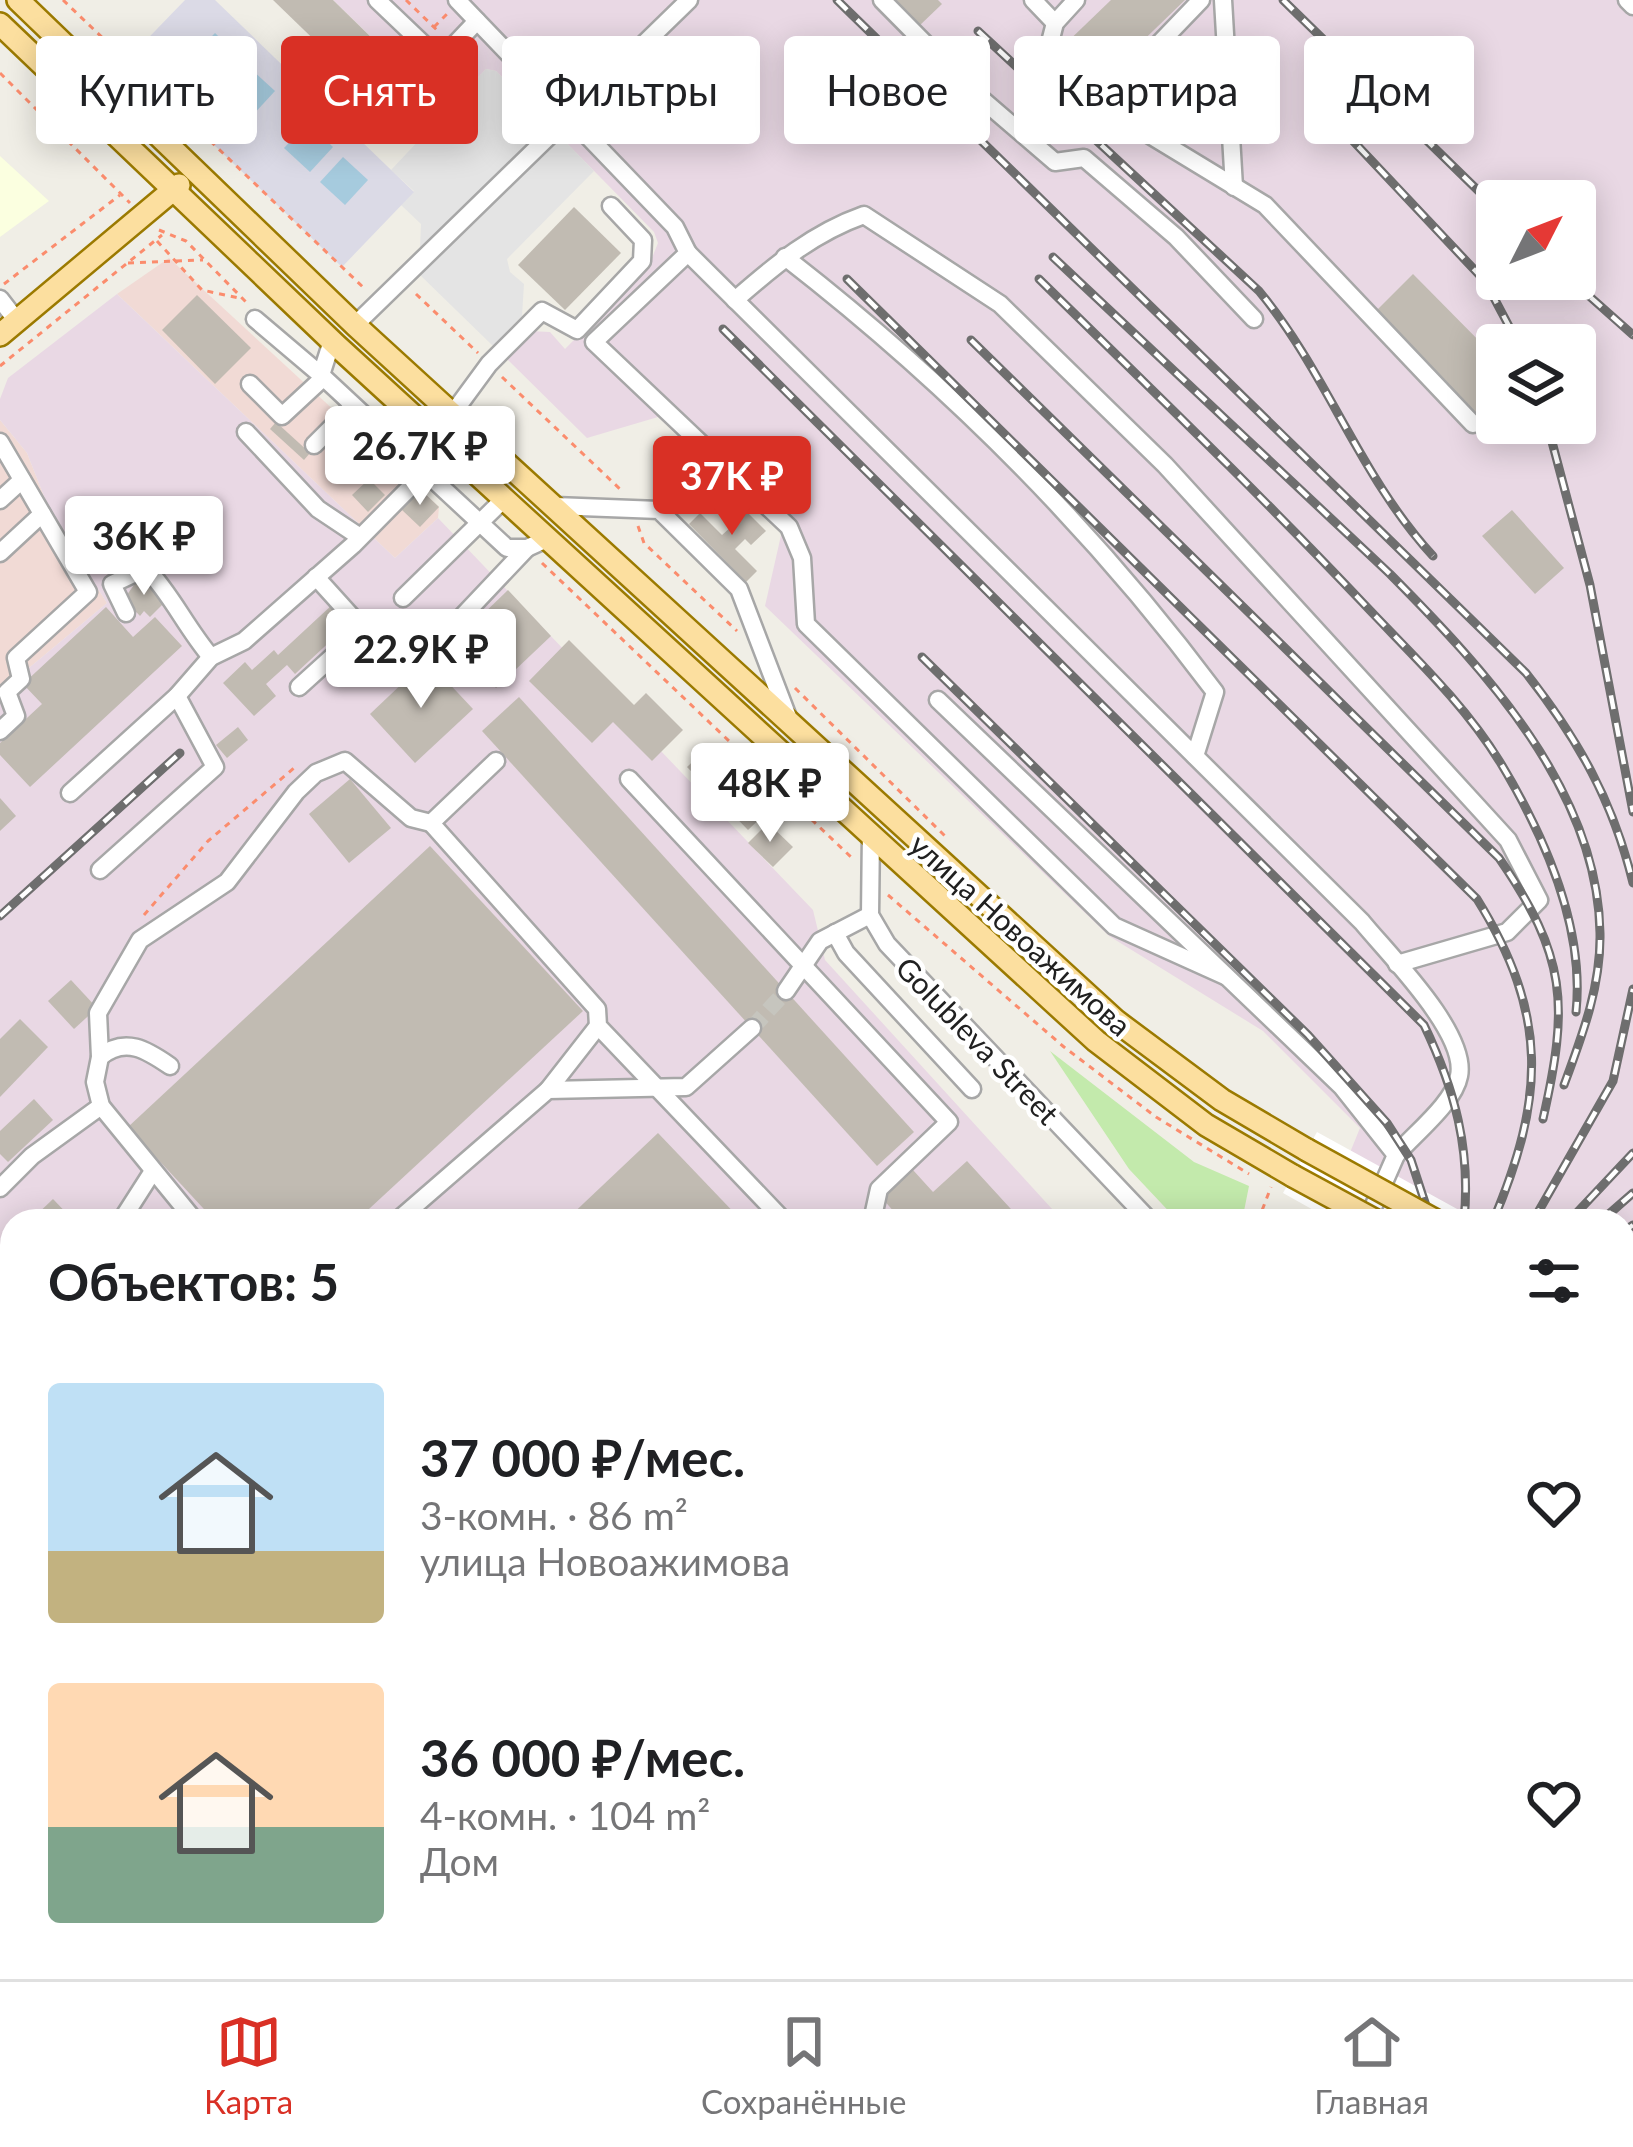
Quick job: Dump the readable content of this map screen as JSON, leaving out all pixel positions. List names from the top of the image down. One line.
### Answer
{"streets":{"main road":["улица Новоажимова"],"street":["Golubleva Street"]},"north":"top right","page":{"chip":["Купить","Снять","Фильтры","Новое","Квартира","Дом"],"price":["26.7K ₽","37K ₽","36K ₽","22.9K ₽","48K ₽"],"heading":"Объектов: 5","list":[{"name":"37 000 ₽/мес.","note":"3-комн. · 86 m² · улица Новоажимова"},{"name":"36 000 ₽/мес.","note":"4-комн. · 104 m² · Дом"}],"tabs":["Карта","Сохранённые","Главная"]}}
